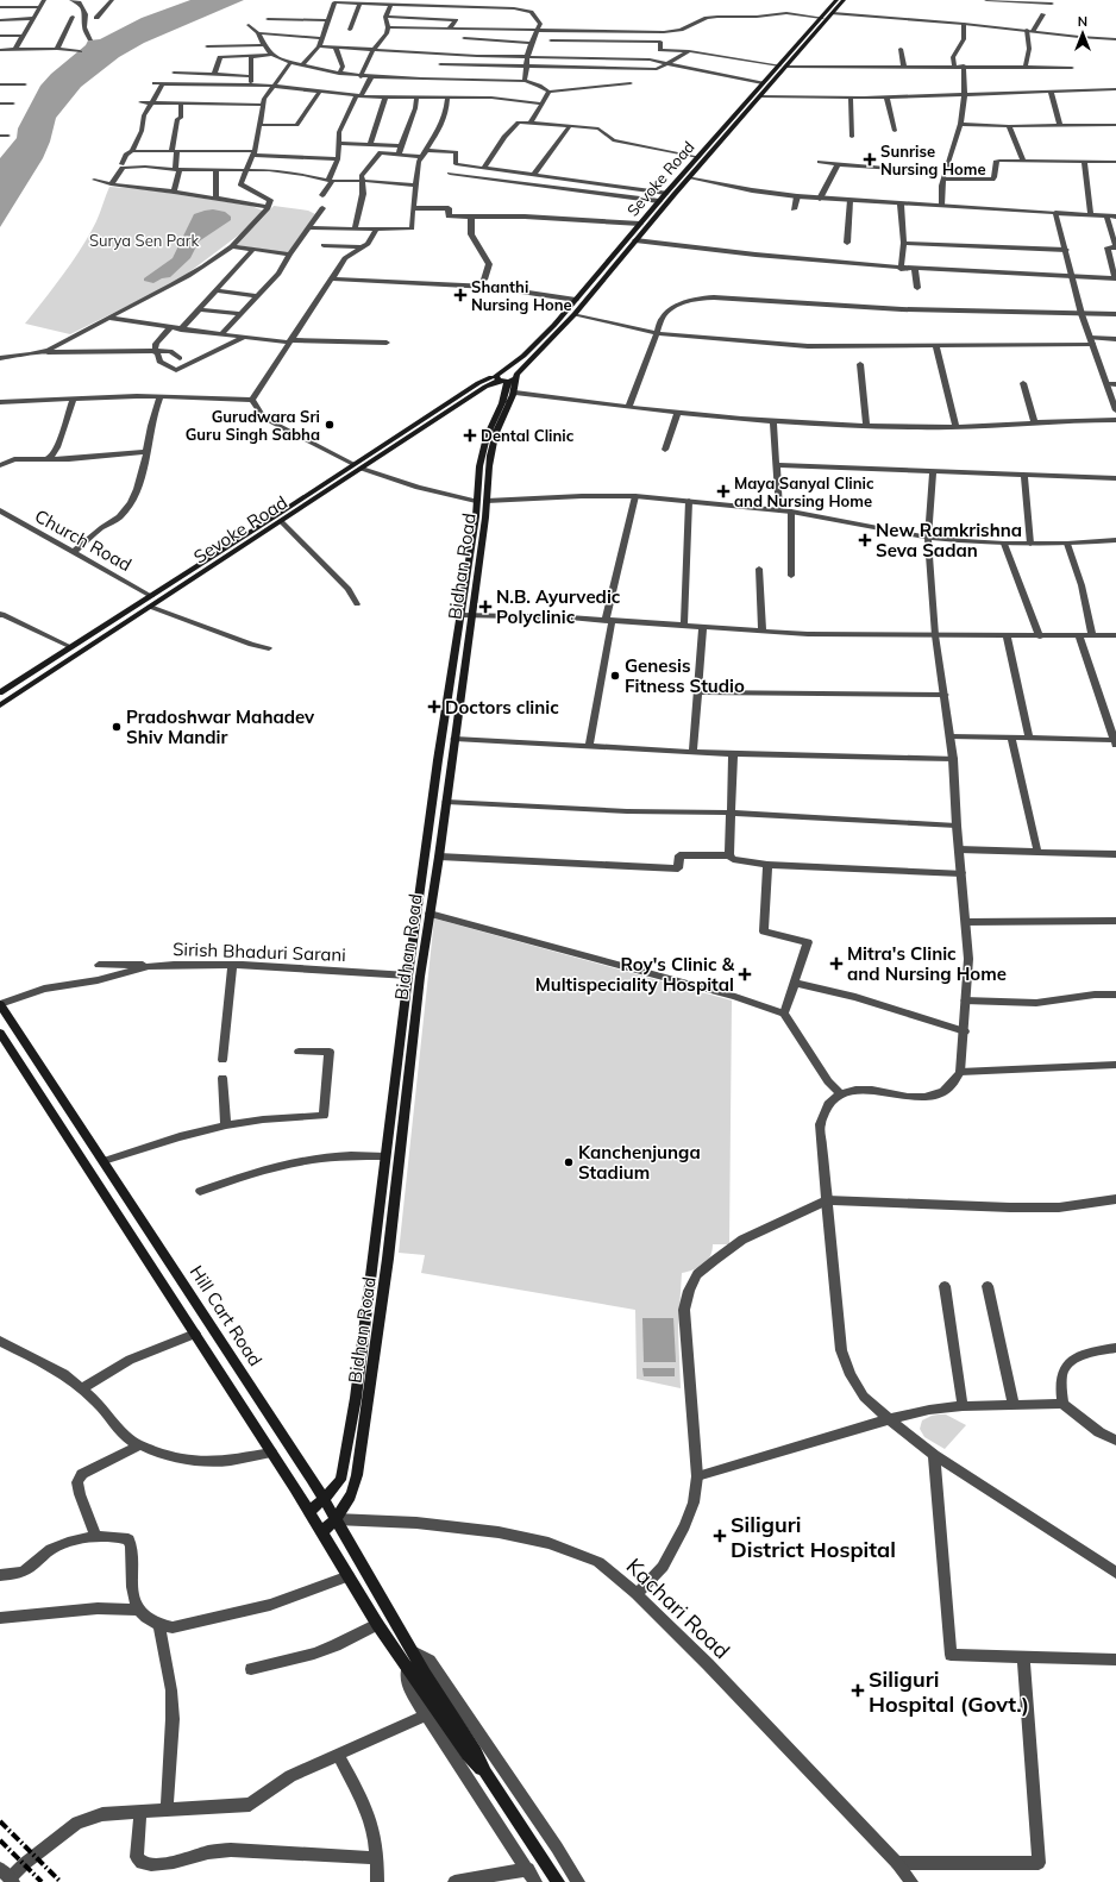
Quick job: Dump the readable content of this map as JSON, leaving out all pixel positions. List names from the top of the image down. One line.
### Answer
{"streets":{"main road":["Sevoke Road","Bidhan Road","Hill Cart Road"],"street":["Church Road","Sirish Bhaduri Sarani","Kachari Road"]},"crossings":[["Sevoke Road","Church Road"],["Sevoke Road","Bidhan Road"],["Bidhan Road","Sirish Bhaduri Sarani"],["Bidhan Road","Hill Cart Road"],["Bidhan Road","Kachari Road"],["Sirish Bhaduri Sarani","Hill Cart Road"],["Hill Cart Road","Kachari Road"]],"parks":["Surya Sen Park"],"places":{"health":["Sunrise Nursing Home","Shanthi Nursing Hone","Dental Clinic","Maya Sanyal Clinic and Nursing Home","New Ramkrishna Seva Sadan","N.B. Ayurvedic Polyclinic","Doctors clinic","Mitra's Clinic and Nursing Home","Roy's Clinic & Multispeciality Hospital","Siliguri District Hospital","Siliguri Hospital (Govt.)"],"other":["Gurudwara Sri Guru Singh Sabha","Genesis Fitness Studio","Pradoshwar Mahadev Shiv Mandir","Kanchenjunga Stadium"]},"north":"top"}
